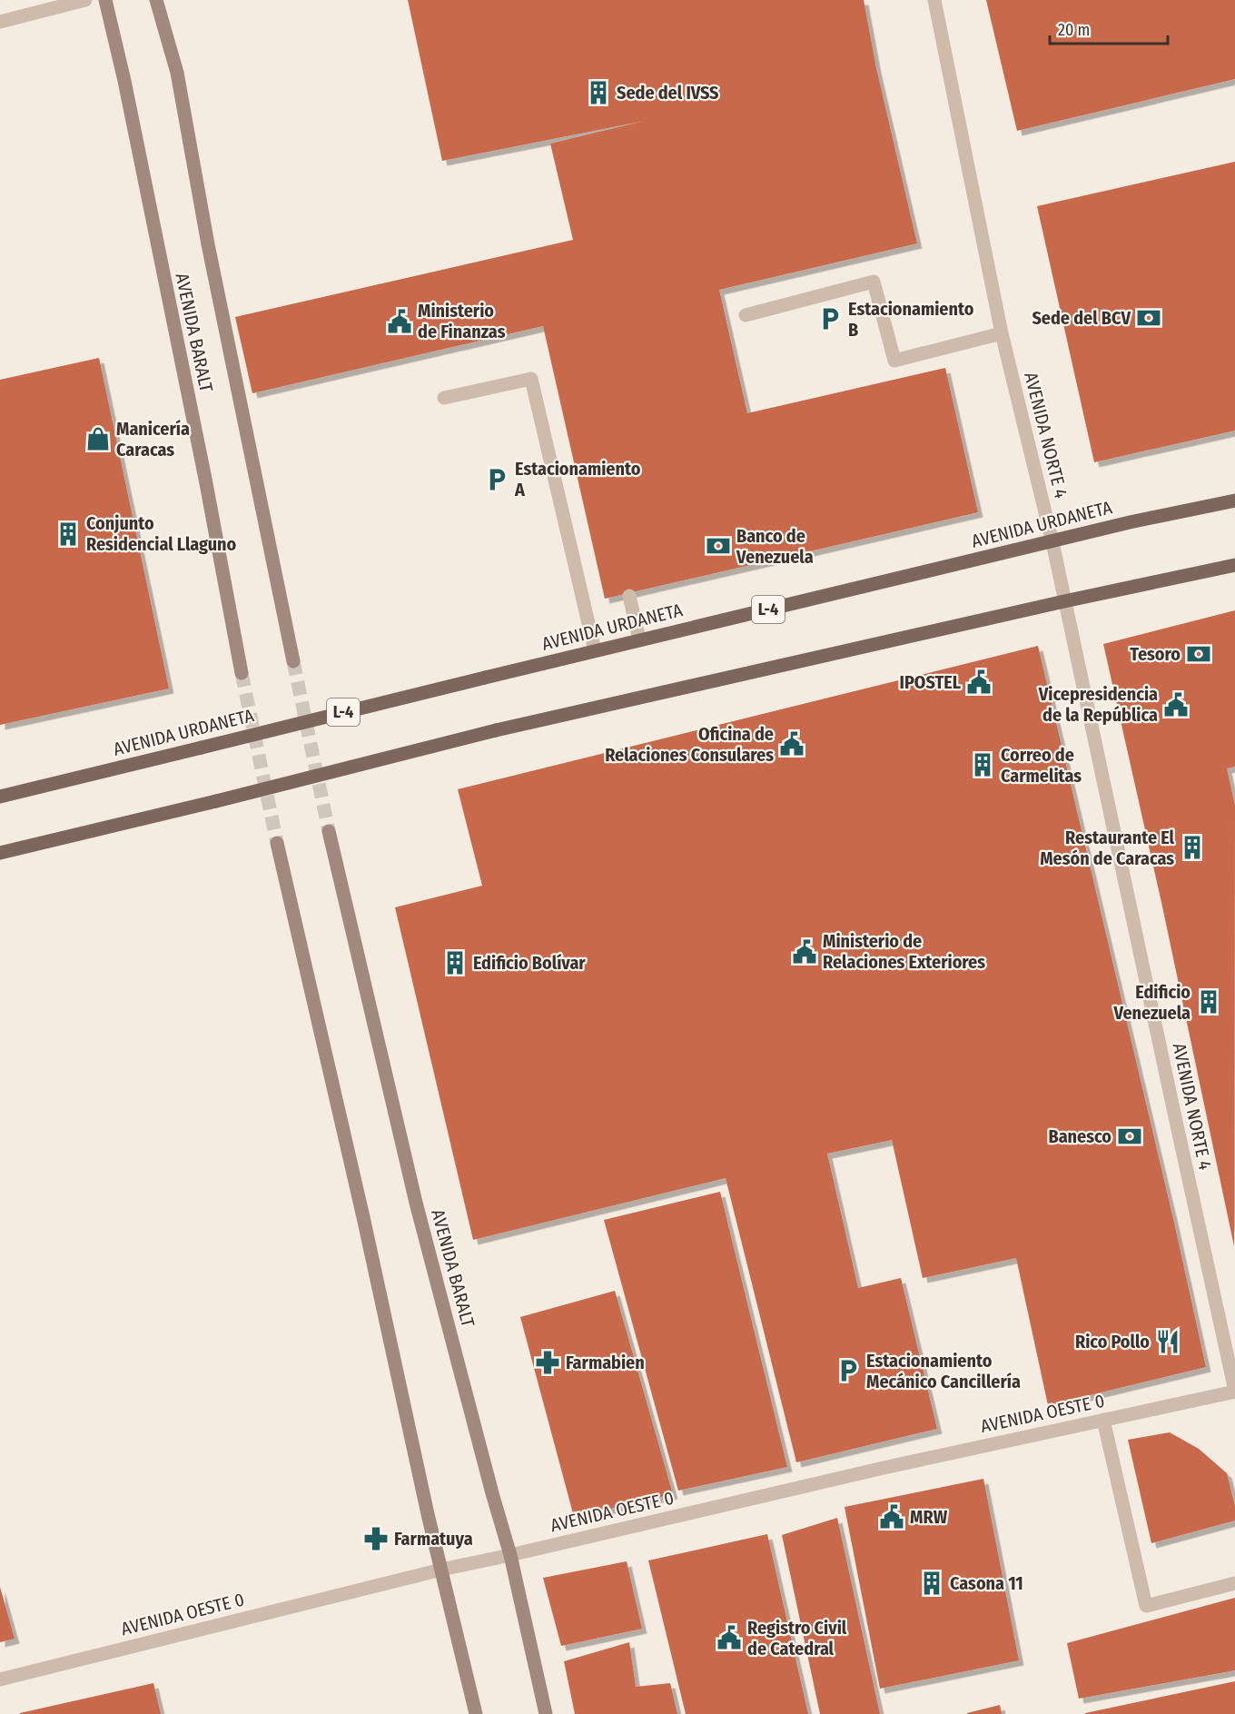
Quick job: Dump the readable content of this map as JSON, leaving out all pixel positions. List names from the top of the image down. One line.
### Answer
{"streets":{"main road":["AVENIDA BARALT","AVENIDA URDANETA","L-4"],"street":["AVENIDA NORTE 4","AVENIDA OESTE 0"]},"crossings":[["AVENIDA BARALT","AVENIDA OESTE 0"],["AVENIDA NORTE 4","AVENIDA URDANETA"],["AVENIDA NORTE 4","AVENIDA OESTE 0"]],"places":{"building":["Sede del IVSS","Conjunto Residencial Llaguno","Correo de Carmelitas","Restaurante El Mesón de Caracas","Edificio Bolívar","Edificio Venezuela","Casona 11"],"bank":["Sede del BCV","Banco de Venezuela","Tesoro","Banesco"],"parking":["Estacionamiento B","Estacionamiento A","Estacionamiento Mecánico Cancillería"],"public building":["Ministerio de Finanzas","IPOSTEL","Vicepresidencia de la República","Oficina de Relaciones Consulares","Ministerio de Relaciones Exteriores","MRW","Registro Civil de Catedral"],"shop":["Manicería Caracas"],"restaurant":["Rico Pollo"],"pharmacy":["Farmabien","Farmatuya"]},"scale_bar":"20 m"}
